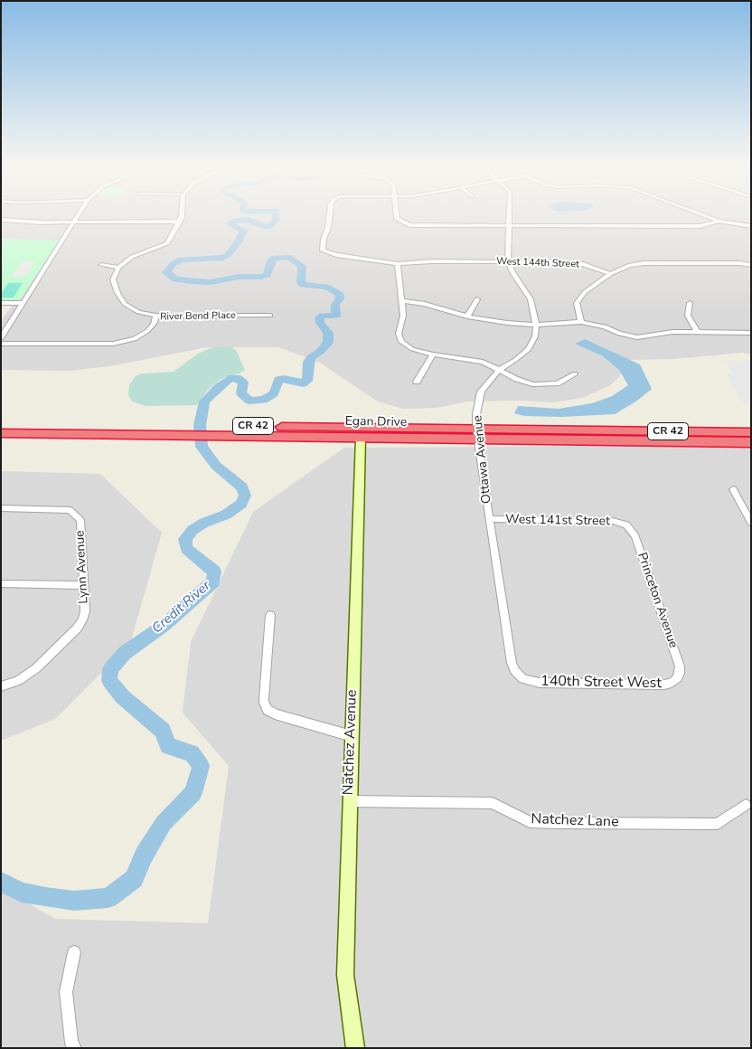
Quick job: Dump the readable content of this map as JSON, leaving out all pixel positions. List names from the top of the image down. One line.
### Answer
{"streets":{"highway":["Egan Drive","CR 42"],"street":["West 144th Street","River Bend Place","Ottawa Avenue","West 141st Street","Lynn Avenue","Princeton Avenue","140th Street West","Natchez Avenue","Natchez Lane"]},"crossings":[["West 144th Street","Ottawa Avenue"],["Egan Drive","Ottawa Avenue"],["Egan Drive","Natchez Avenue"],["Ottawa Avenue","West 141st Street"],["Ottawa Avenue","140th Street West"],["West 141st Street","Princeton Avenue"],["Princeton Avenue","140th Street West"],["Natchez Avenue","Natchez Lane"]],"water":["Credit River"]}
